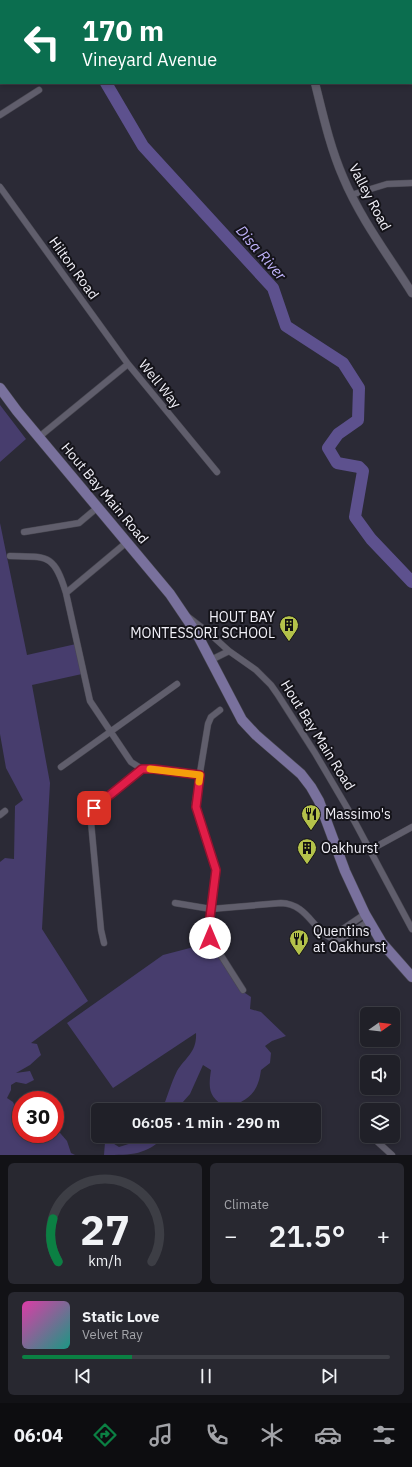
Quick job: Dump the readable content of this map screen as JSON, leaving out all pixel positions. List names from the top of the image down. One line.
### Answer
{"streets":{"main road":["Hout Bay Main Road"],"street":["Valley Road","Hilton Road","Well Way"]},"crossings":[["Hilton Road","Well Way"],["Well Way","Hout Bay Main Road"]],"water":["Disa River"],"places":{"building":["HOUT BAY MONTESSORI SCHOOL","Oakhurst"],"restaurant":["Massimo's","Quentins at Oakhurst"]},"north":"right","page":{"turn":["170 m","Vineyard Avenue"],"limit":"30","trip":"06:05 · 1 min · 290 m","tile":"Climate","heat":["−","21.5°","+"],"song":["Static Love","Velvet Ray"],"tabs":"06:04","gauge":["27","km/h"]}}
